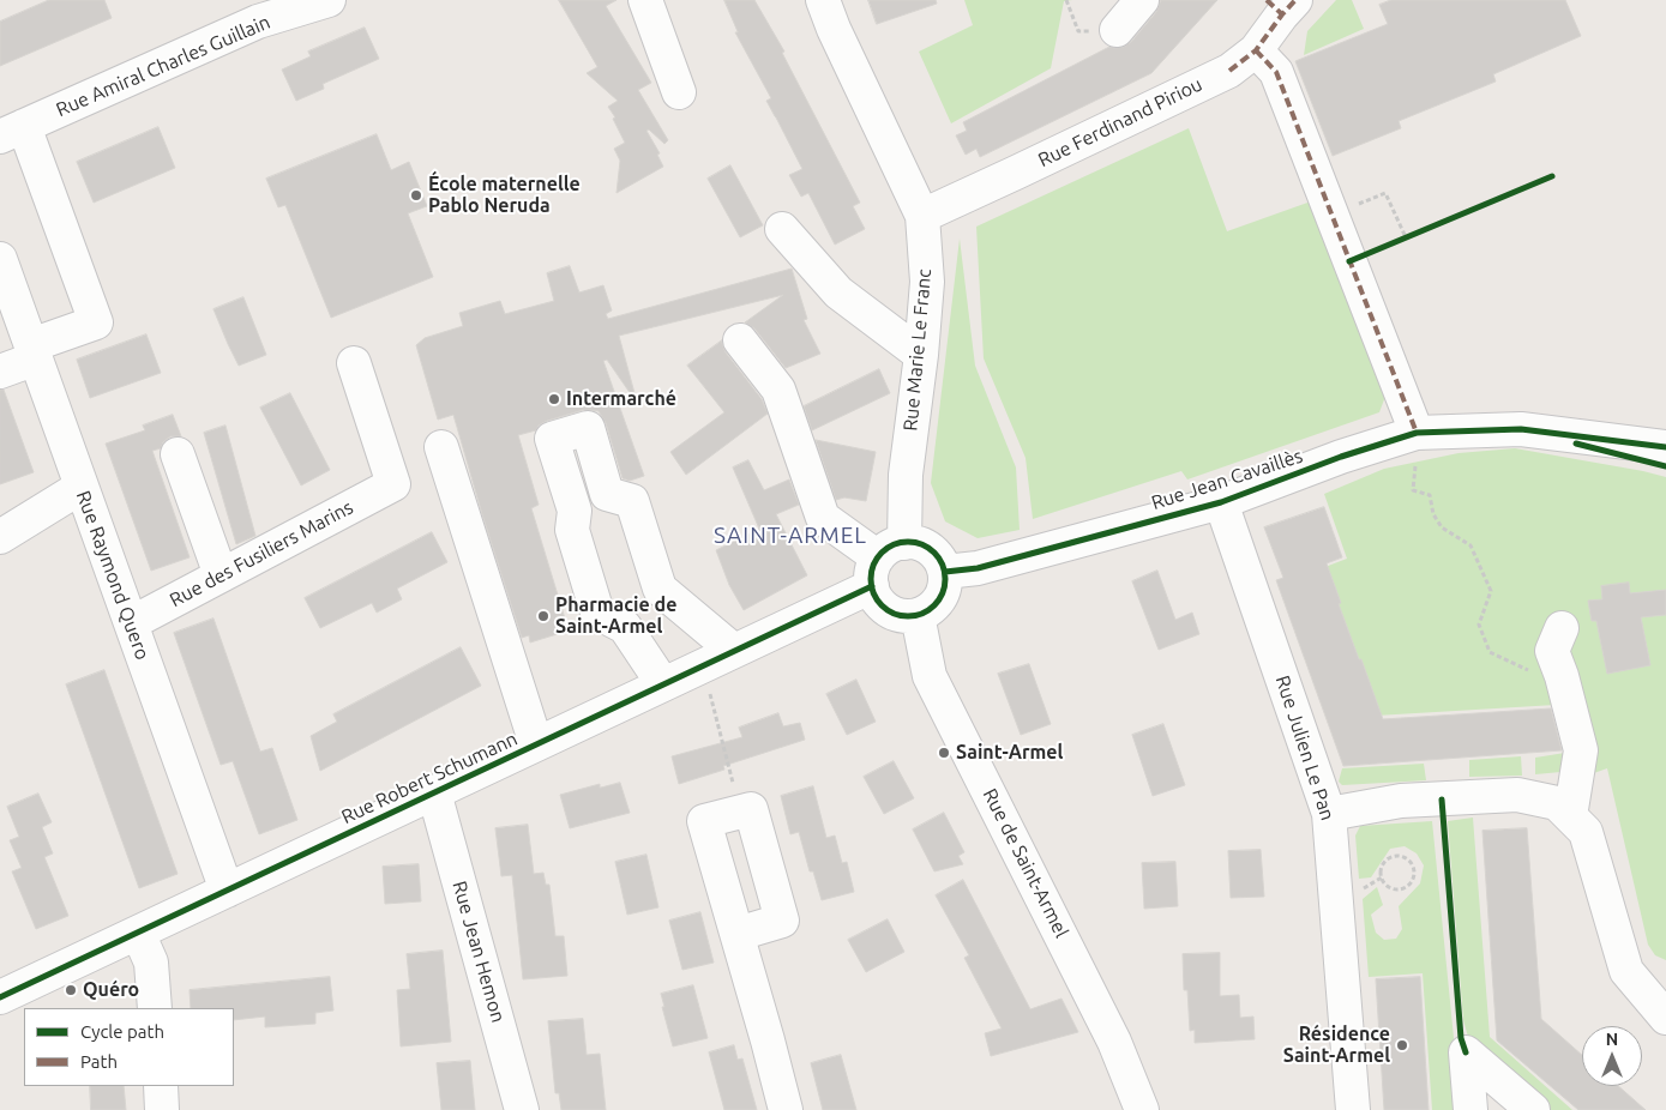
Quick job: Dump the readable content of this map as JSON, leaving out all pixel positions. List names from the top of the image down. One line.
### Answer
{"streets":{"street":["Rue Amiral Charles Guillain","Rue Ferdinand Piriou","Rue Marie Le Franc","Rue Jean Cavaillès","Rue des Fusiliers Marins","Rue Raymond Quero","Rue Julien Le Pan","Rue Robert Schumann","Rue de Saint-Armel","Rue Jean Hemon"]},"crossings":[["Rue Ferdinand Piriou","Rue Marie Le Franc"],["Rue Marie Le Franc","Rue Jean Cavaillès"],["Rue Marie Le Franc","Rue Robert Schumann"],["Rue Marie Le Franc","Rue de Saint-Armel"],["Rue Jean Cavaillès","Rue Julien Le Pan"],["Rue Jean Cavaillès","Rue Robert Schumann"],["Rue Jean Cavaillès","Rue de Saint-Armel"],["Rue des Fusiliers Marins","Rue Raymond Quero"],["Rue Raymond Quero","Rue Robert Schumann"],["Rue Robert Schumann","Rue de Saint-Armel"],["Rue Robert Schumann","Rue Jean Hemon"]],"districts":["SAINT-ARMEL"],"places":["École maternelle Pablo Neruda","Intermarché","Pharmacie de Saint-Armel","Saint-Armel","Quéro","Résidence Saint-Armel"],"legend":["Cycle path","Path"],"north":"top"}
